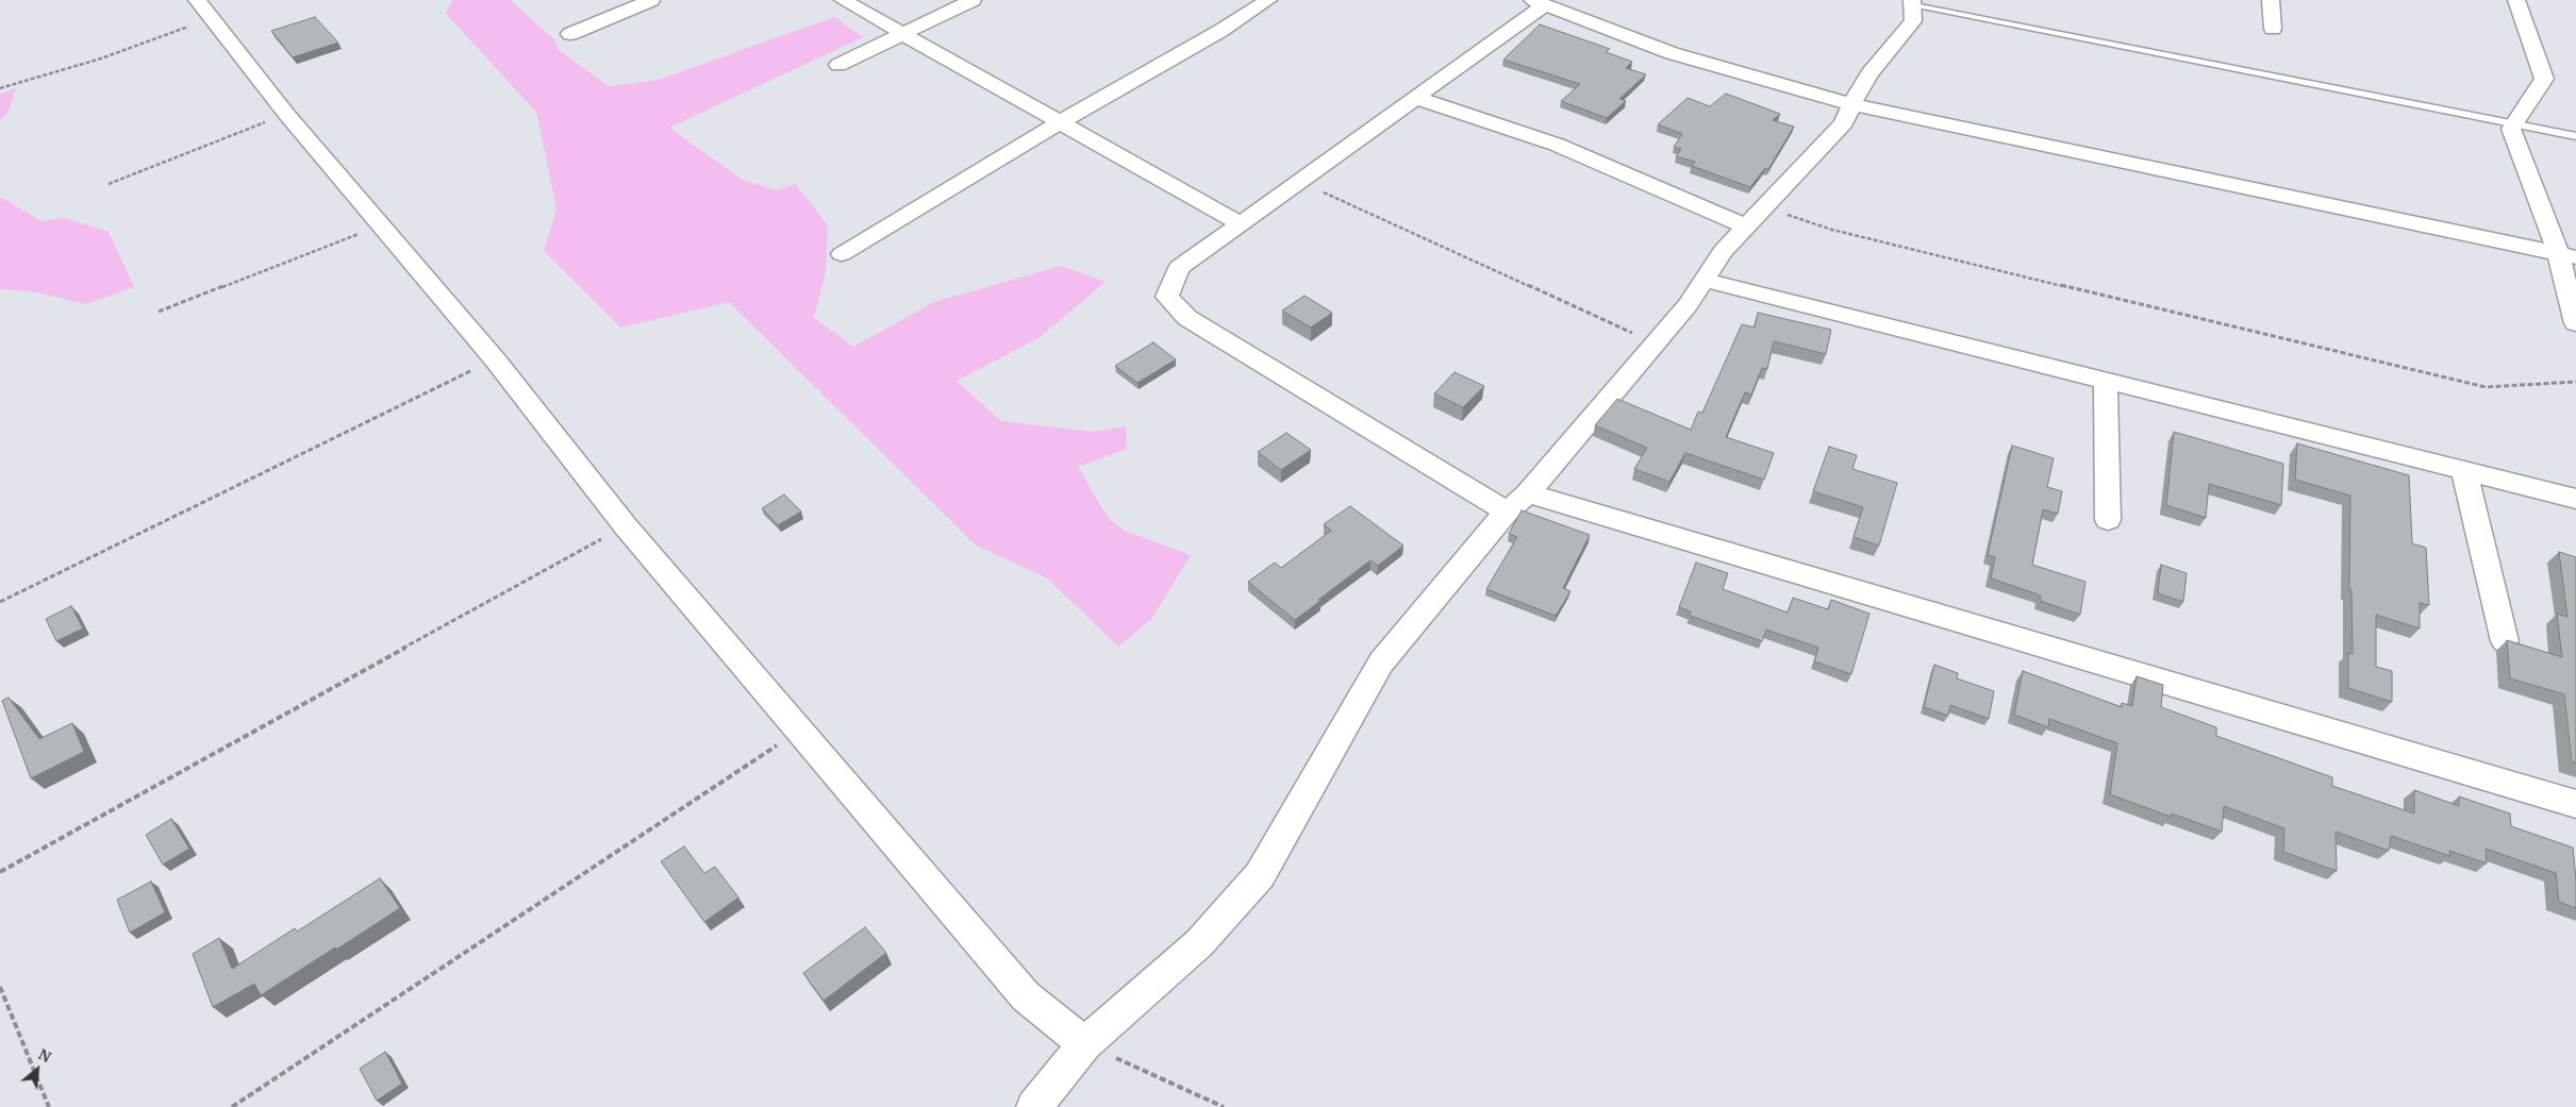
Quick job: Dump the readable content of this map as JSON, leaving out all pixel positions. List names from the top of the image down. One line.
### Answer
{"north":"top right"}
